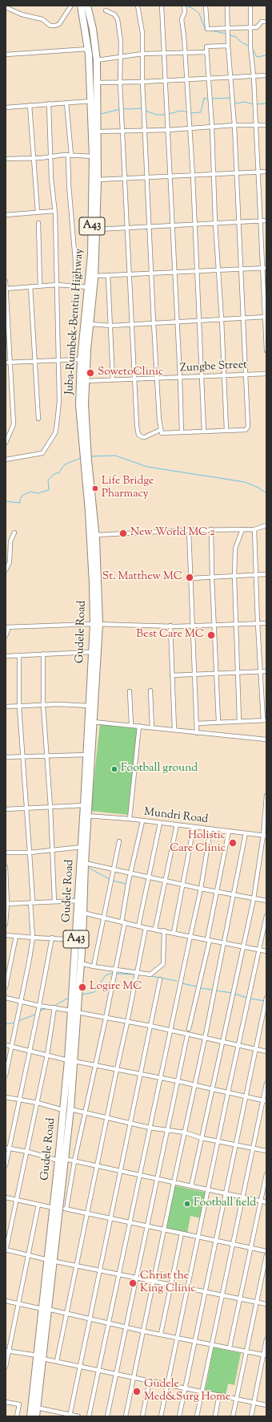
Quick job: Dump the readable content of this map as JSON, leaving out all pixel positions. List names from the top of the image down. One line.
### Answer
{"streets":{"highway":["A43","Juba-Rumbek-Bentiu Highway","Gudele Road"],"street":["Zungbe Street","Mundri Road"]},"crossings":[["A43","Juba-Rumbek-Bentiu Highway"],["A43","Gudele Road"],["Juba-Rumbek-Bentiu Highway","Zungbe Street"],["Gudele Road","Mundri Road"]],"places":["SowetoClinic","Life Bridge Pharmacy","New World MC 2","St. Matthew MC","Best Care MC","Football ground","Holistic Care Clinic","Logire MC","Football field","Christ the King Clinic","Gudele Med&Surg Home"]}
